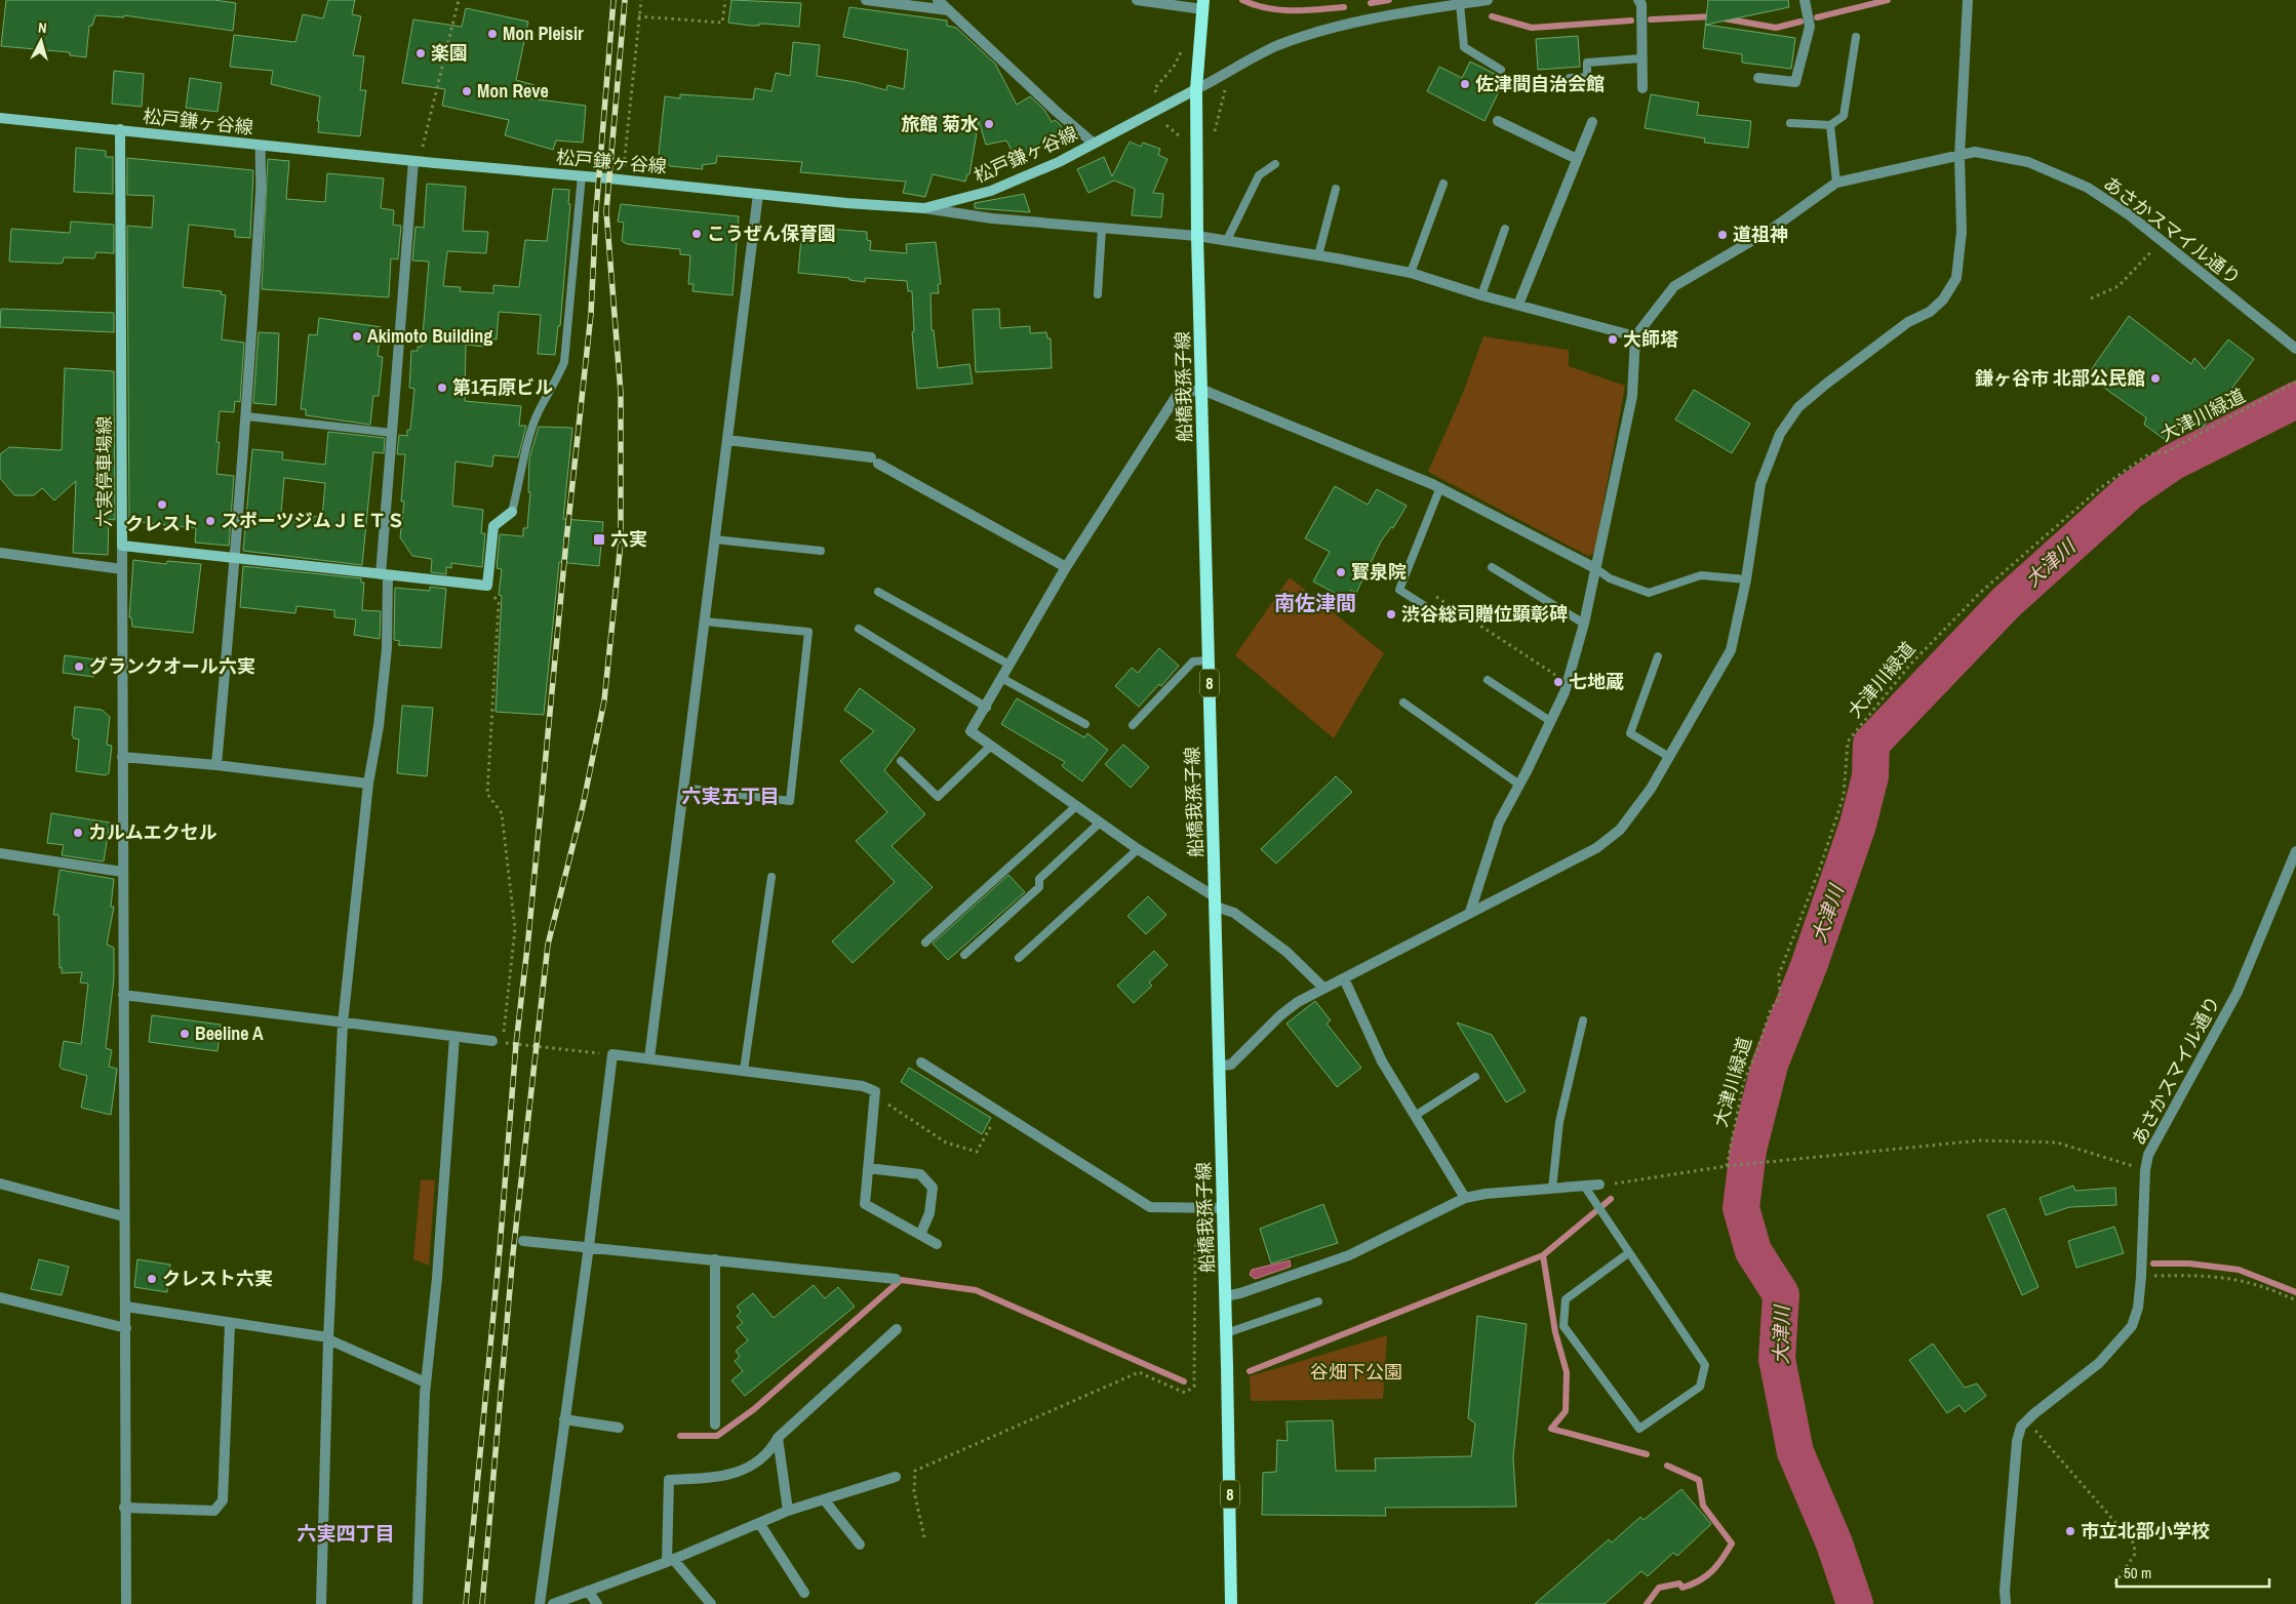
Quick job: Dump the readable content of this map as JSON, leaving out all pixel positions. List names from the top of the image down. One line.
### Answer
{"streets":{"main road":["松戸鎌ヶ谷線","船橋我孫子線","六実停車場線","8"],"street":["あさかスマイル通り"],"path":["大津川緑道"]},"crossings":[["松戸鎌ヶ谷線","船橋我孫子線"],["松戸鎌ヶ谷線","六実停車場線"]],"districts":["南佐津間","六実五丁目","六実四丁目"],"water":["大津川"],"parks":["谷畑下公園"],"places":{"other":["Mon Pleisir","楽園","佐津間自治会館","Mon Reve","旅館 菊水","こうぜん保育園","道祖神","Akimoto Building","大師塔","鎌ヶ谷市 北部公民館","第1石原ビル","クレスト","スポーツジムＪＥＴＳ","寳泉院","渋谷総司贈位顕彰碑","グランクオール六実","七地蔵","カルムエクセル","Beeline A","クレスト六実","市立北部小学校"],"transit":["六実"]},"scale_bar":"50 m","north":"top"}
